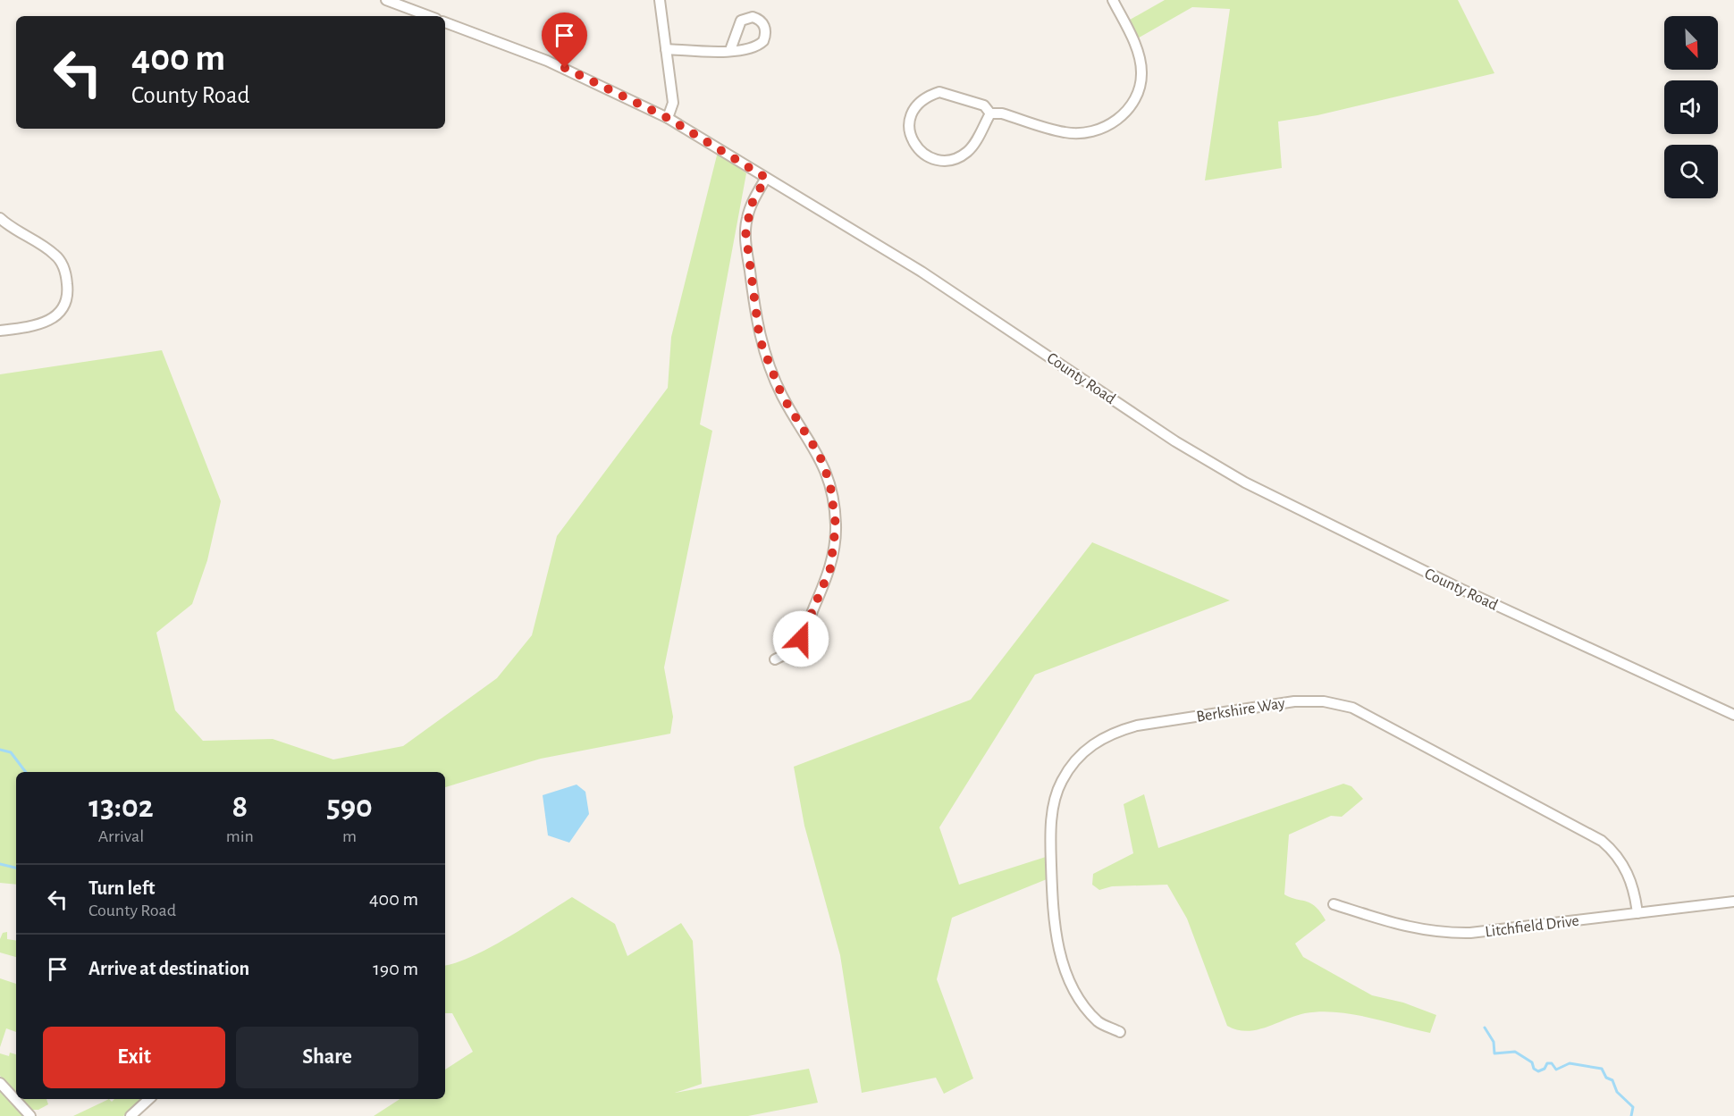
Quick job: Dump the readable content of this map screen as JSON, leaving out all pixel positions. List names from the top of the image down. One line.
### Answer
{"streets":{"street":["County Road","Berkshire Way","Litchfield Drive"]},"crossings":[["Berkshire Way","Litchfield Drive"]],"north":"bottom right","page":{"turn":["400 m","County Road"],"eta":["13:02","Arrival","8","min","590","m"],"list":[{"name":"Turn left","note":"County Road","value":"400 m"},{"name":"Arrive at destination","value":"190 m"}],"buttons":["Exit","Share"]}}
